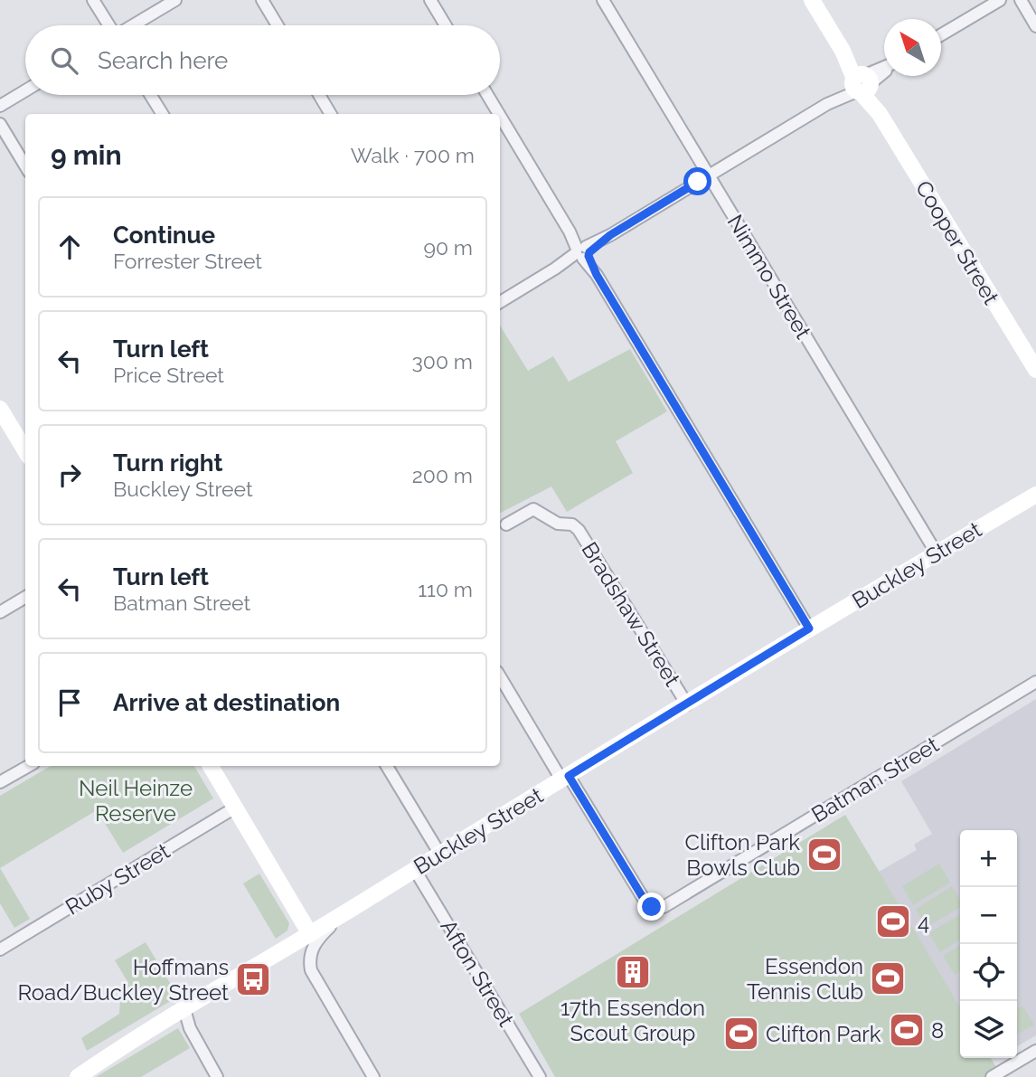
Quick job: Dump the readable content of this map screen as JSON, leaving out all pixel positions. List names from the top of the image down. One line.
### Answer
{"streets":{"main road":["Cooper Street","Buckley Street"],"street":["Nimmo Street","Bradshaw Street","Batman Street","Ruby Street","Afton Street"]},"crossings":[["Nimmo Street","Buckley Street"],["Buckley Street","Bradshaw Street"],["Buckley Street","Batman Street"],["Buckley Street","Afton Street"]],"parks":["Neil Heinze Reserve"],"places":{"sports":["Clifton Park Bowls Club","4","Essendon Tennis Club","8","Clifton Park"],"building":["17th Essendon Scout Group"],"bus stop":["Hoffmans Road/Buckley Street"]},"north":"top left","page":{"search":"Search here","heading":["9 min","Walk · 700 m"],"list":[["Continue","Forrester Street","90 m"],["Turn left","Price Street","300 m"],["Turn right","Buckley Street","200 m"],["Turn left","Batman Street","110 m"],"Arrive at destination"],"map_buttons":["+","−"]}}
